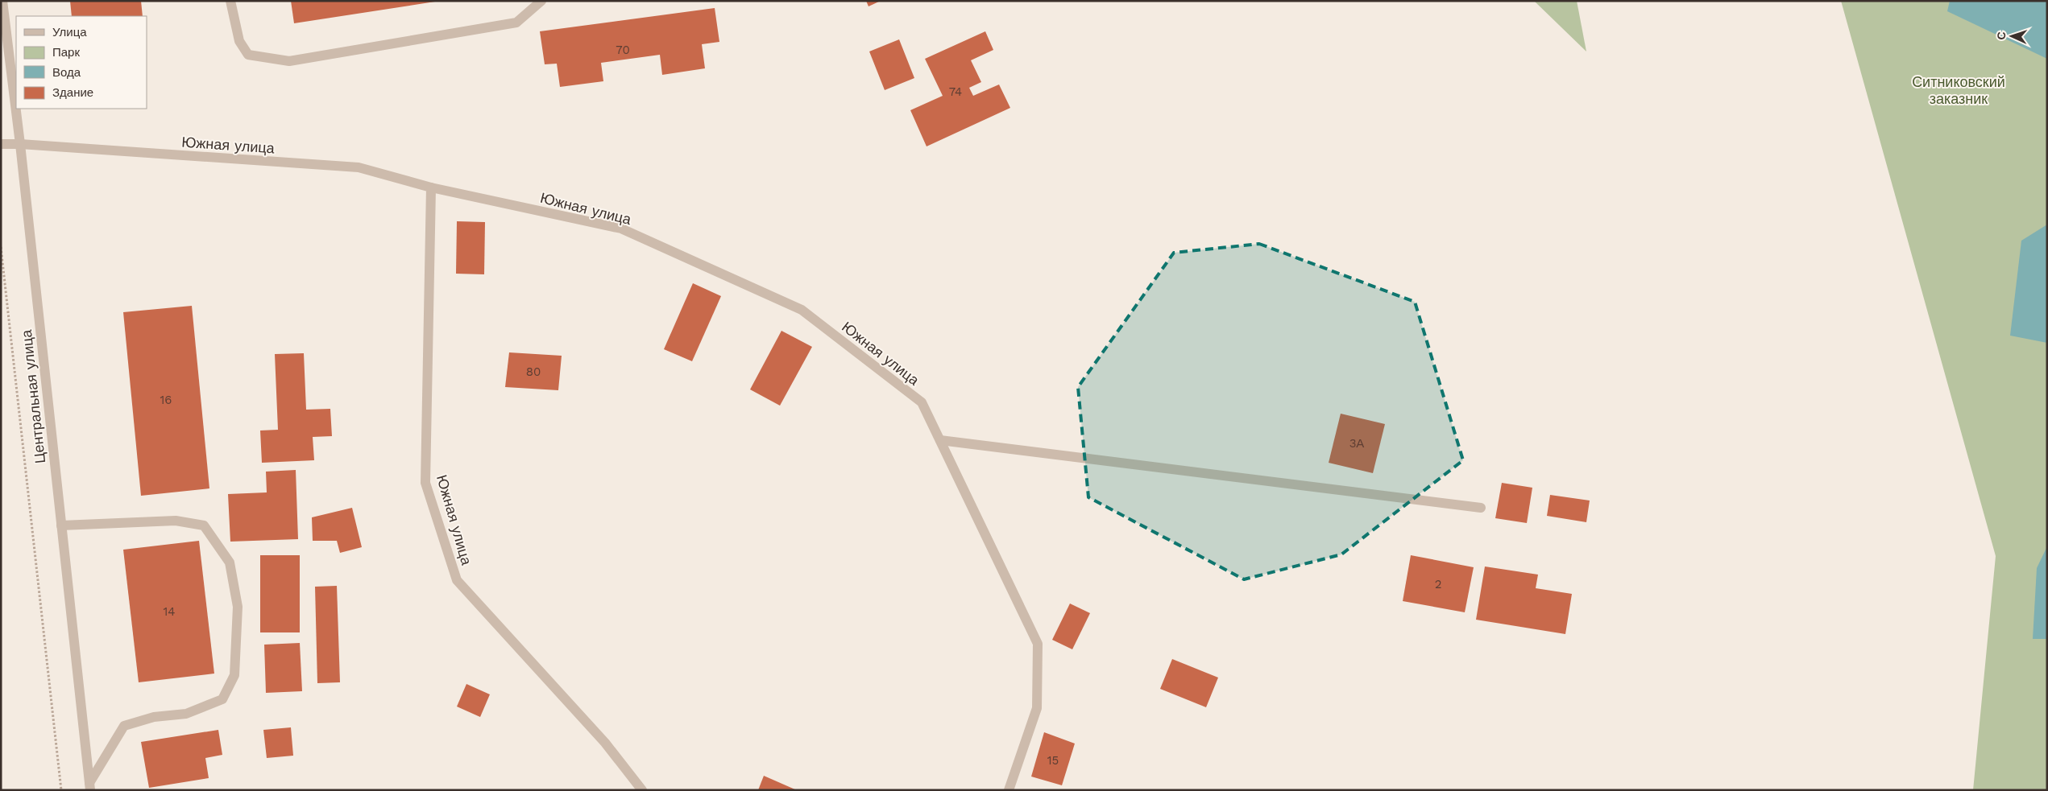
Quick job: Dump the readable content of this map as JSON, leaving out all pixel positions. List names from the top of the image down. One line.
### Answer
{"streets":{"street":["Южная улица","Центральная улица"]},"crossings":[["Южная улица","Центральная улица"]],"parks":["Ситниковский заказник"],"house_numbers":["70","74","80","16","3А","2","14","15"],"legend":["Улица","Парк","Вода","Здание"],"north":"left"}
